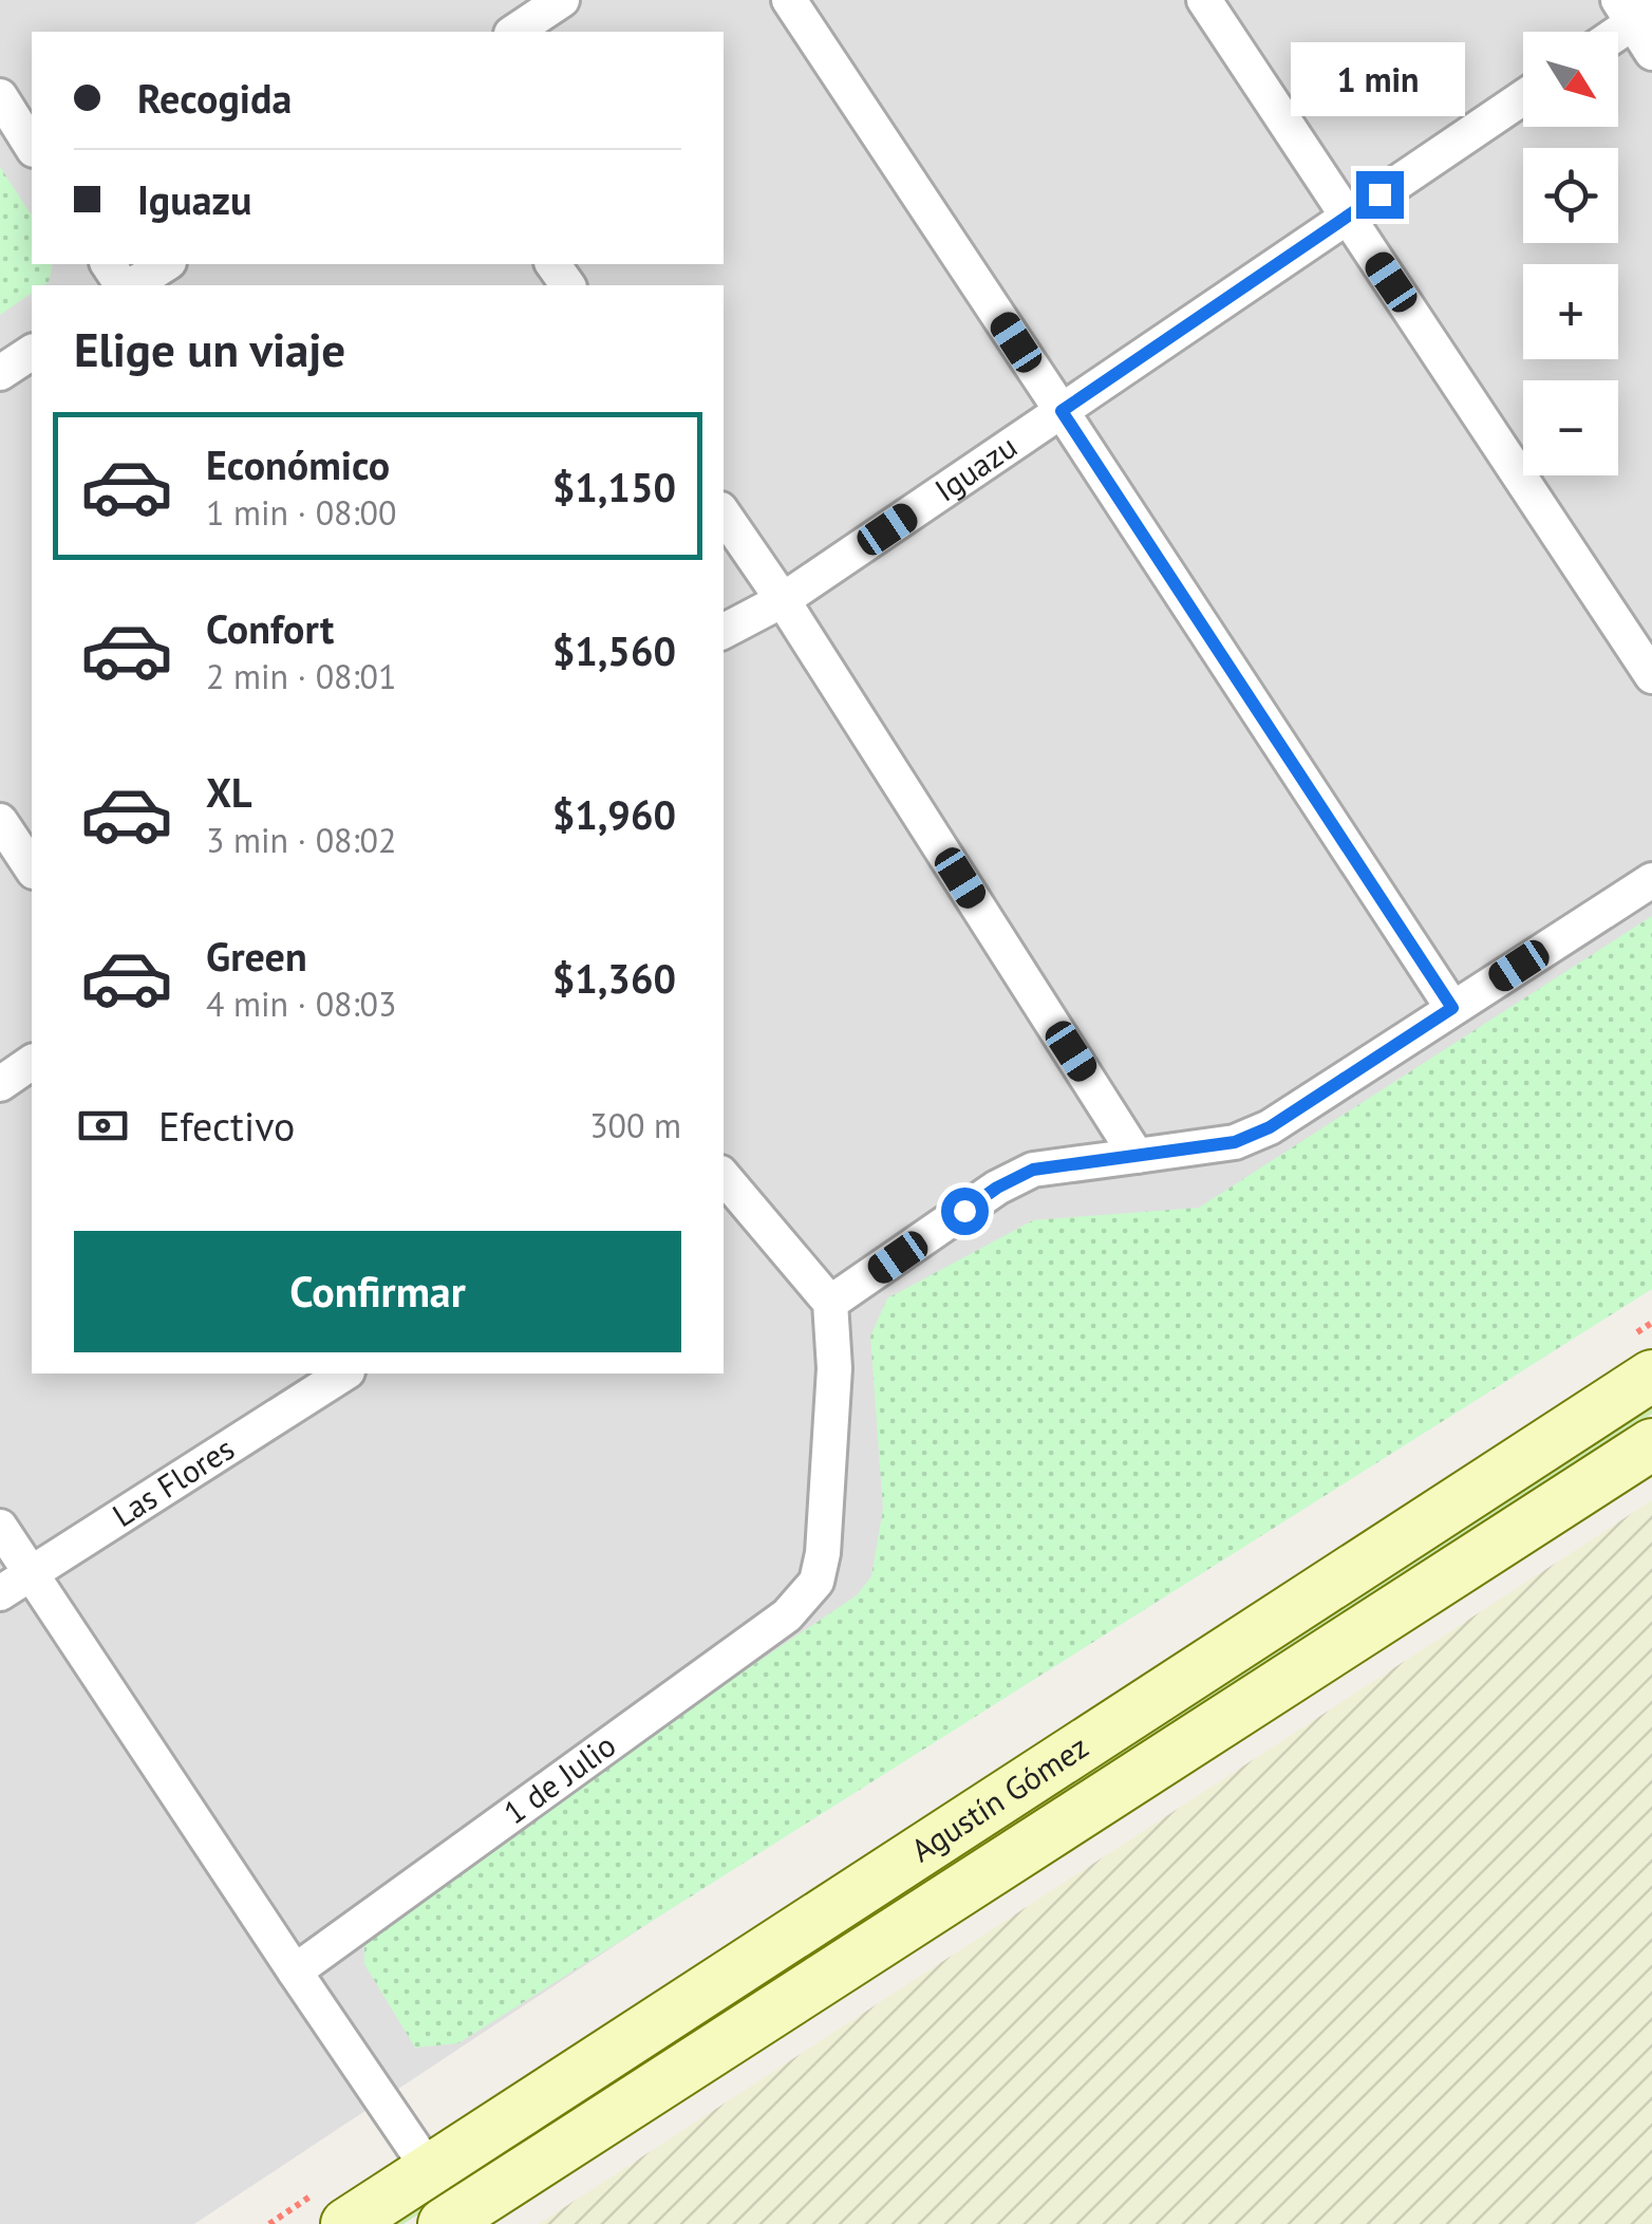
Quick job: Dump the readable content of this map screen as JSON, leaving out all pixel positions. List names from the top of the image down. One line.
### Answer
{"streets":{"main road":["Agustín Gómez"],"street":["Iguazu","Las Flores","1 de Julio"]},"north":"bottom right","page":{"map_buttons":["+","−"],"banner":["Recogida","Iguazu"],"bubble":"1 min","heading":"Elige un viaje","list":[{"name":"Económico","note":"1 min · 08:00","value":"$1,150"},{"name":"Confort","note":"2 min · 08:01","value":"$1,560"},{"name":"XL","note":"3 min · 08:02","value":"$1,960"},{"name":"Green","note":"4 min · 08:03","value":"$1,360"}],"pay":["Efectivo","300 m"],"buttons":"Confirmar"}}
